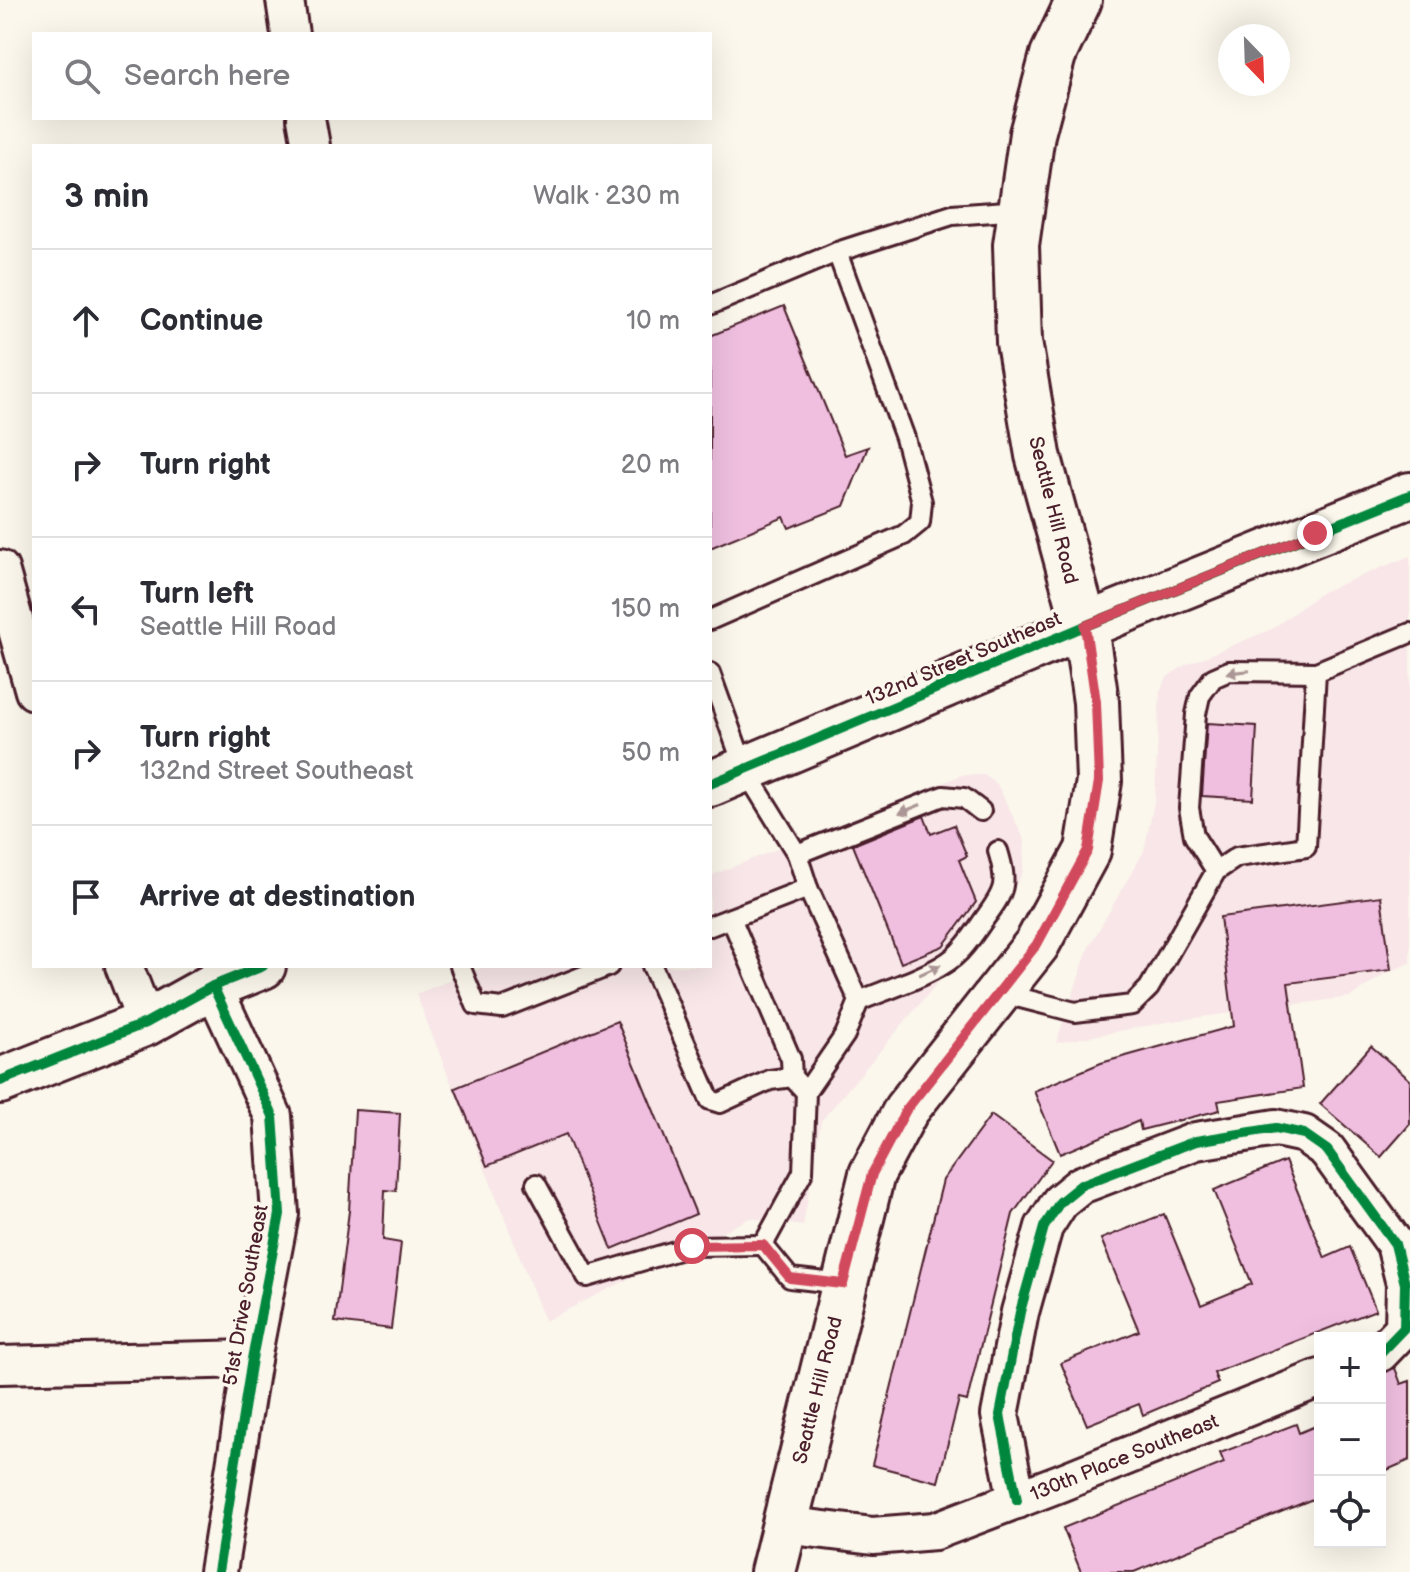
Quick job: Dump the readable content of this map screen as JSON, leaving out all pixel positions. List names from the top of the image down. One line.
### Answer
{"streets":{"main road":["Seattle Hill Road","132nd Street Southeast"],"street":["51st Drive Southeast","130th Place Southeast"]},"crossings":[["Seattle Hill Road","132nd Street Southeast"],["Seattle Hill Road","130th Place Southeast"]],"north":"bottom right","page":{"search":"Search here","heading":["3 min","Walk · 230 m"],"list":[["Continue","10 m"],["Turn right","20 m"],["Turn left","Seattle Hill Road","150 m"],["Turn right","132nd Street Southeast","50 m"],"Arrive at destination"],"map_buttons":["+","−"]}}
